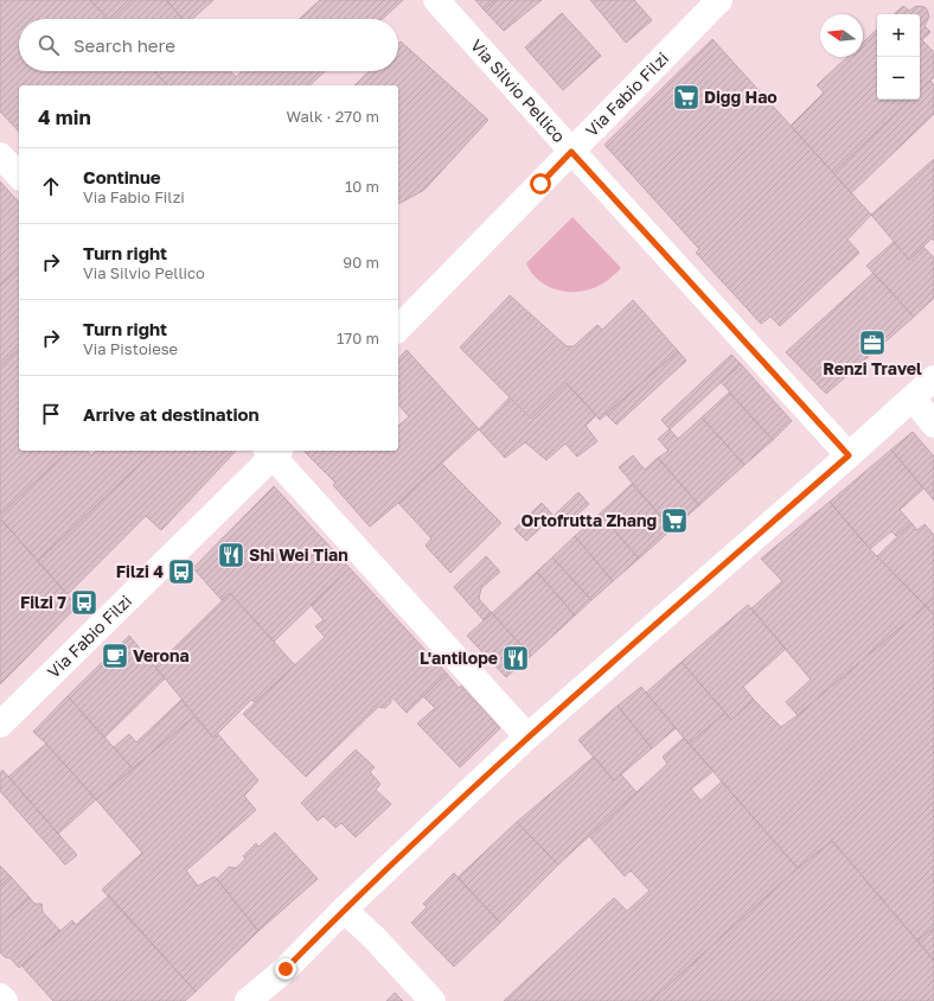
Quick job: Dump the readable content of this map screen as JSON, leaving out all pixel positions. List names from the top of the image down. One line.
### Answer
{"streets":{"street":["Via Silvio Pellico","Via Fabio Filzi"]},"crossings":[["Via Silvio Pellico","Via Fabio Filzi"]],"places":{"supermarket":["Digg Hao","Ortofrutta Zhang"],"office":["Renzi Travel"],"restaurant":["Shi Wei Tian","L'antilope"],"bus stop":["Filzi 4","Filzi 7"],"cafe":["Verona"]},"north":"left","page":{"map_buttons":["+","−"],"search":"Search here","heading":["4 min","Walk · 270 m"],"list":[["Continue","Via Fabio Filzi","10 m"],["Turn right","Via Silvio Pellico","90 m"],["Turn right","Via Pistoiese","170 m"],"Arrive at destination"]}}
